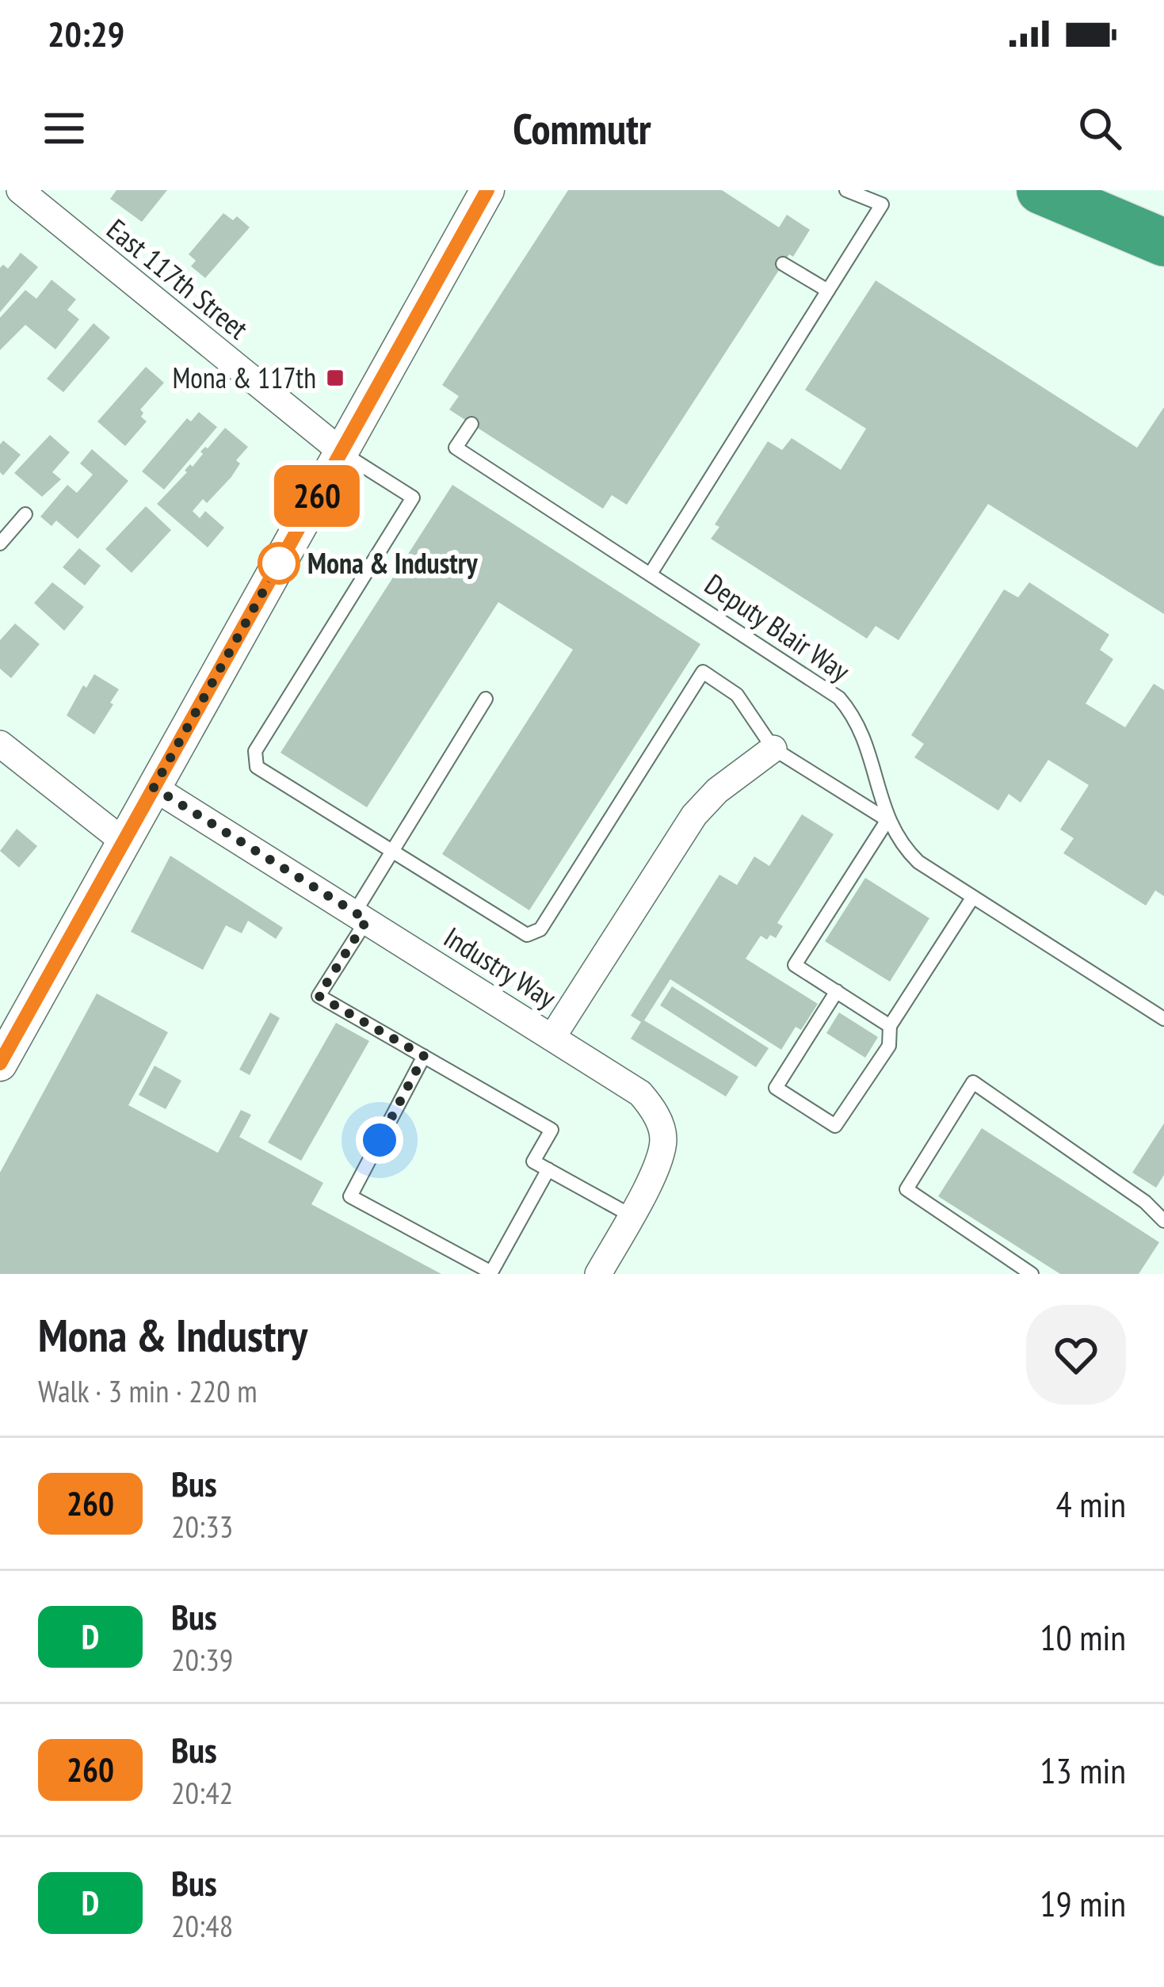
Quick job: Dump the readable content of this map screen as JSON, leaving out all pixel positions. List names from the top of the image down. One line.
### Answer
{"streets":{"street":["East 117th Street","Industry Way"],"lane":["Deputy Blair Way"]},"places":{"transit":["Mona & 117th"],"other":["Mona & Industry"]},"lines":["bus line 260"],"page":{"status":"20:29","header":"Commutr","on_map":"260","heading":["Mona & Industry","Walk · 3 min · 220 m"],"list":[{"mark":"260","name":"Bus","note":"20:33","value":"4 min"},{"mark":"D","name":"Bus","note":"20:39","value":"10 min"},{"mark":"260","name":"Bus","note":"20:42","value":"13 min"},{"mark":"D","name":"Bus","note":"20:48","value":"19 min"}]}}
